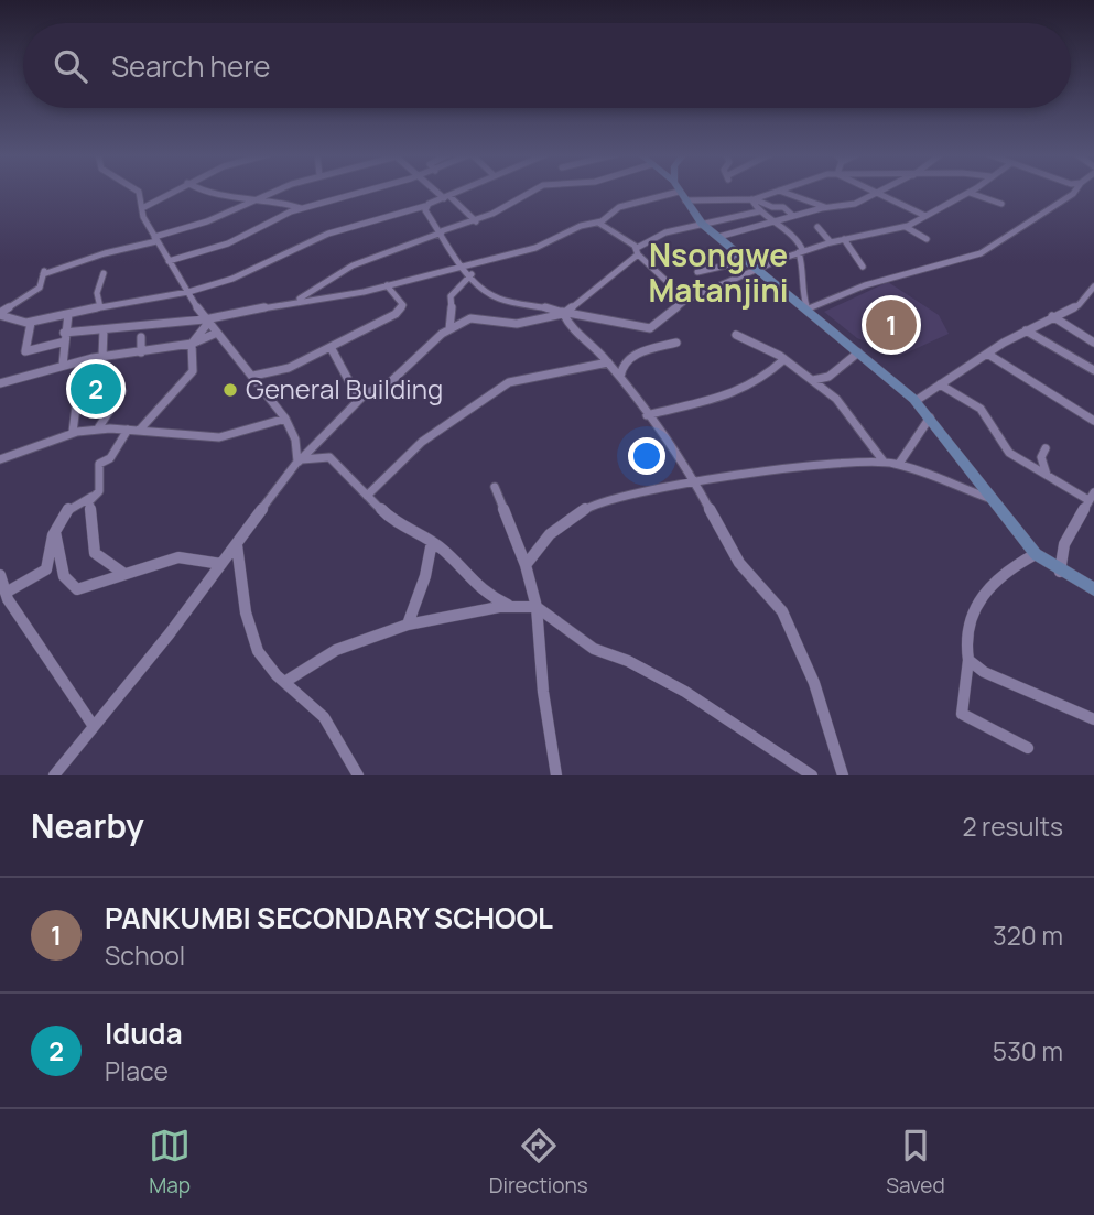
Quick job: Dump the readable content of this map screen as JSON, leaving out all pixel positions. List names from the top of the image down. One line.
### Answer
{"districts":["Nsongwe Matanjini"],"places":["General Building"],"page":{"search":"Search here","pins":["1","2"],"heading":["Nearby","2 results"],"list":[{"mark":"1","name":"PANKUMBI SECONDARY SCHOOL","note":"School","value":"320 m"},{"mark":"2","name":"Iduda","note":"Place","value":"530 m"}],"nav":["Map","Directions","Saved"]}}
